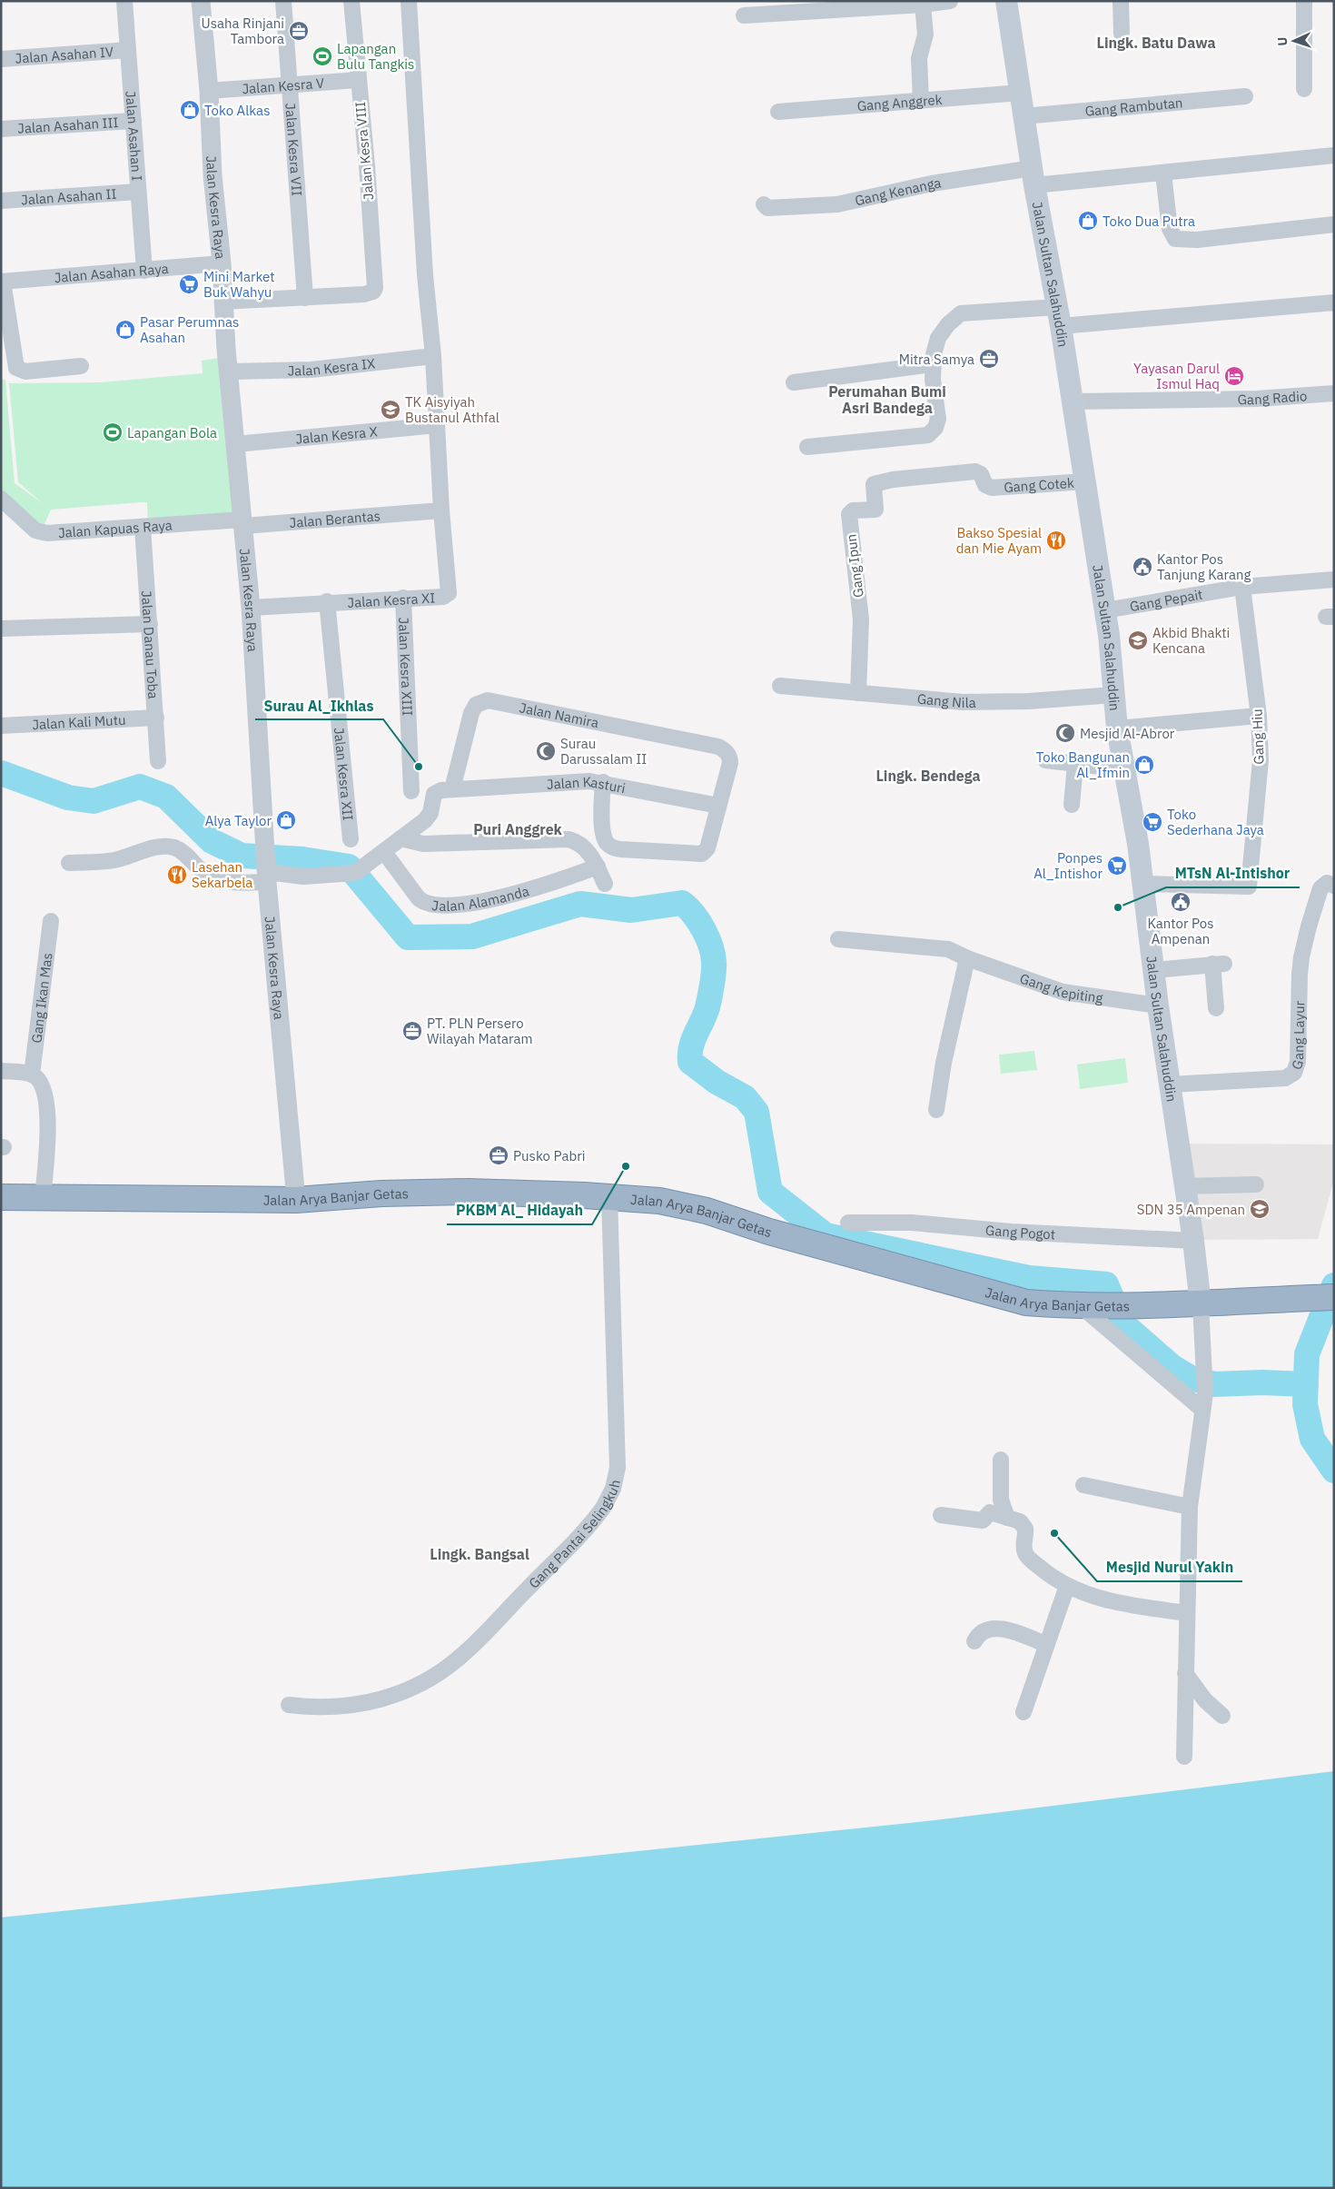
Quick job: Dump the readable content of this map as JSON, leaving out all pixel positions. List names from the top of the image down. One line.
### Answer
{"streets":{"highway":["Jalan Arya Banjar Getas"],"main road":["Jalan Sultan Salahuddin"],"street":["Jalan Asahan IV","Jalan Kesra V","Gang Anggrek","Gang Rambutan","Jalan Asahan III","Jalan Asahan I","Jalan Kesra VII","Jalan Kesra VIII","Gang Kenanga","Jalan Asahan II","Jalan Kesra Raya","Jalan Asahan Raya","Jalan Kesra IX","Gang Radio","Jalan Kesra X","Gang Cotek","Jalan Berantas","Jalan Kapuas Raya","Gang Ipun","Jalan Kesra XI","Gang Pepait","Jalan Danau Toba","Jalan Kesra XIII","Gang Nila","Jalan Namira","Jalan Kali Mutu","Gang Hiu","Jalan Kesra XII","Jalan Kasturi","Jalan Alamanda","Gang Kepiting","Gang Ikan Mas","Gang Layur","Gang Pogot","Gang Pantai Selingkuh"]},"crossings":[["Jalan Asahan IV","Jalan Asahan I"],["Jalan Kesra V","Jalan Kesra VII"],["Jalan Kesra V","Jalan Kesra VIII"],["Jalan Kesra V","Jalan Kesra Raya"],["Gang Anggrek","Jalan Sultan Salahuddin"],["Gang Rambutan","Jalan Sultan Salahuddin"],["Jalan Asahan III","Jalan Asahan I"],["Jalan Asahan I","Jalan Asahan II"],["Jalan Asahan I","Jalan Asahan Raya"],["Jalan Kesra VII","Jalan Kesra VIII"],["Gang Kenanga","Jalan Sultan Salahuddin"],["Jalan Kesra Raya","Jalan Asahan Raya"],["Jalan Kesra Raya","Jalan Kesra IX"],["Jalan Kesra Raya","Jalan Kesra X"],["Jalan Kesra Raya","Jalan Berantas"],["Jalan Kesra Raya","Jalan Kapuas Raya"],["Jalan Kesra Raya","Jalan Kesra XI"],["Jalan Kesra Raya","Jalan Arya Banjar Getas"],["Jalan Sultan Salahuddin","Gang Radio"],["Jalan Sultan Salahuddin","Gang Cotek"],["Jalan Sultan Salahuddin","Gang Pepait"],["Jalan Sultan Salahuddin","Gang Nila"],["Jalan Sultan Salahuddin","Gang Hiu"],["Jalan Sultan Salahuddin","Gang Kepiting"],["Jalan Sultan Salahuddin","Gang Layur"],["Jalan Sultan Salahuddin","Jalan Arya Banjar Getas"],["Jalan Sultan Salahuddin","Gang Pogot"],["Gang Cotek","Gang Ipun"],["Jalan Berantas","Jalan Kapuas Raya"],["Jalan Berantas","Jalan Kesra XI"],["Jalan Kapuas Raya","Jalan Danau Toba"],["Gang Ipun","Gang Nila"],["Jalan Kesra XI","Jalan Kesra XIII"],["Jalan Kesra XI","Jalan Kesra XII"],["Gang Pepait","Gang Hiu"],["Jalan Danau Toba","Jalan Kali Mutu"],["Jalan Namira","Jalan Kasturi"],["Jalan Arya Banjar Getas","Gang Pantai Selingkuh"]],"districts":["Lingk. Batu Dawa","Perumahan Bumi Asri Bandega","Lingk. Bendega","Puri Anggrek","Lingk. Bangsal"],"places":{"office":["Usaha Rinjani Tambora","Mitra Samya","PT. PLN Persero Wilayah Mataram","Pusko Pabri"],"sports":["Lapangan Bulu Tangkis","Lapangan Bola"],"shop":["Toko Alkas","Toko Dua Putra","Pasar Perumnas Asahan","Toko Bangunan Al_Ifmin","Alya Taylor"],"supermarket":["Mini Market Buk Wahyu","Toko Sederhana Jaya","Ponpes Al_Intishor"],"hotel":["Yayasan Darul Ismul Haq"],"school or university":["TK Aisyiyah Bustanul Athfal","Akbid Bhakti Kencana","SDN 35 Ampenan"],"restaurant":["Bakso Spesial dan Mie Ayam","Lasehan Sekarbela"],"public building":["Kantor Pos Tanjung Karang","Kantor Pos Ampenan"],"mosque":["Mesjid Al-Abror","Surau Darussalam II"],"other":["Surau Al_Ikhlas","MTsN Al-Intishor","PKBM Al_ Hidayah","Mesjid Nurul Yakin"]},"north":"left"}
